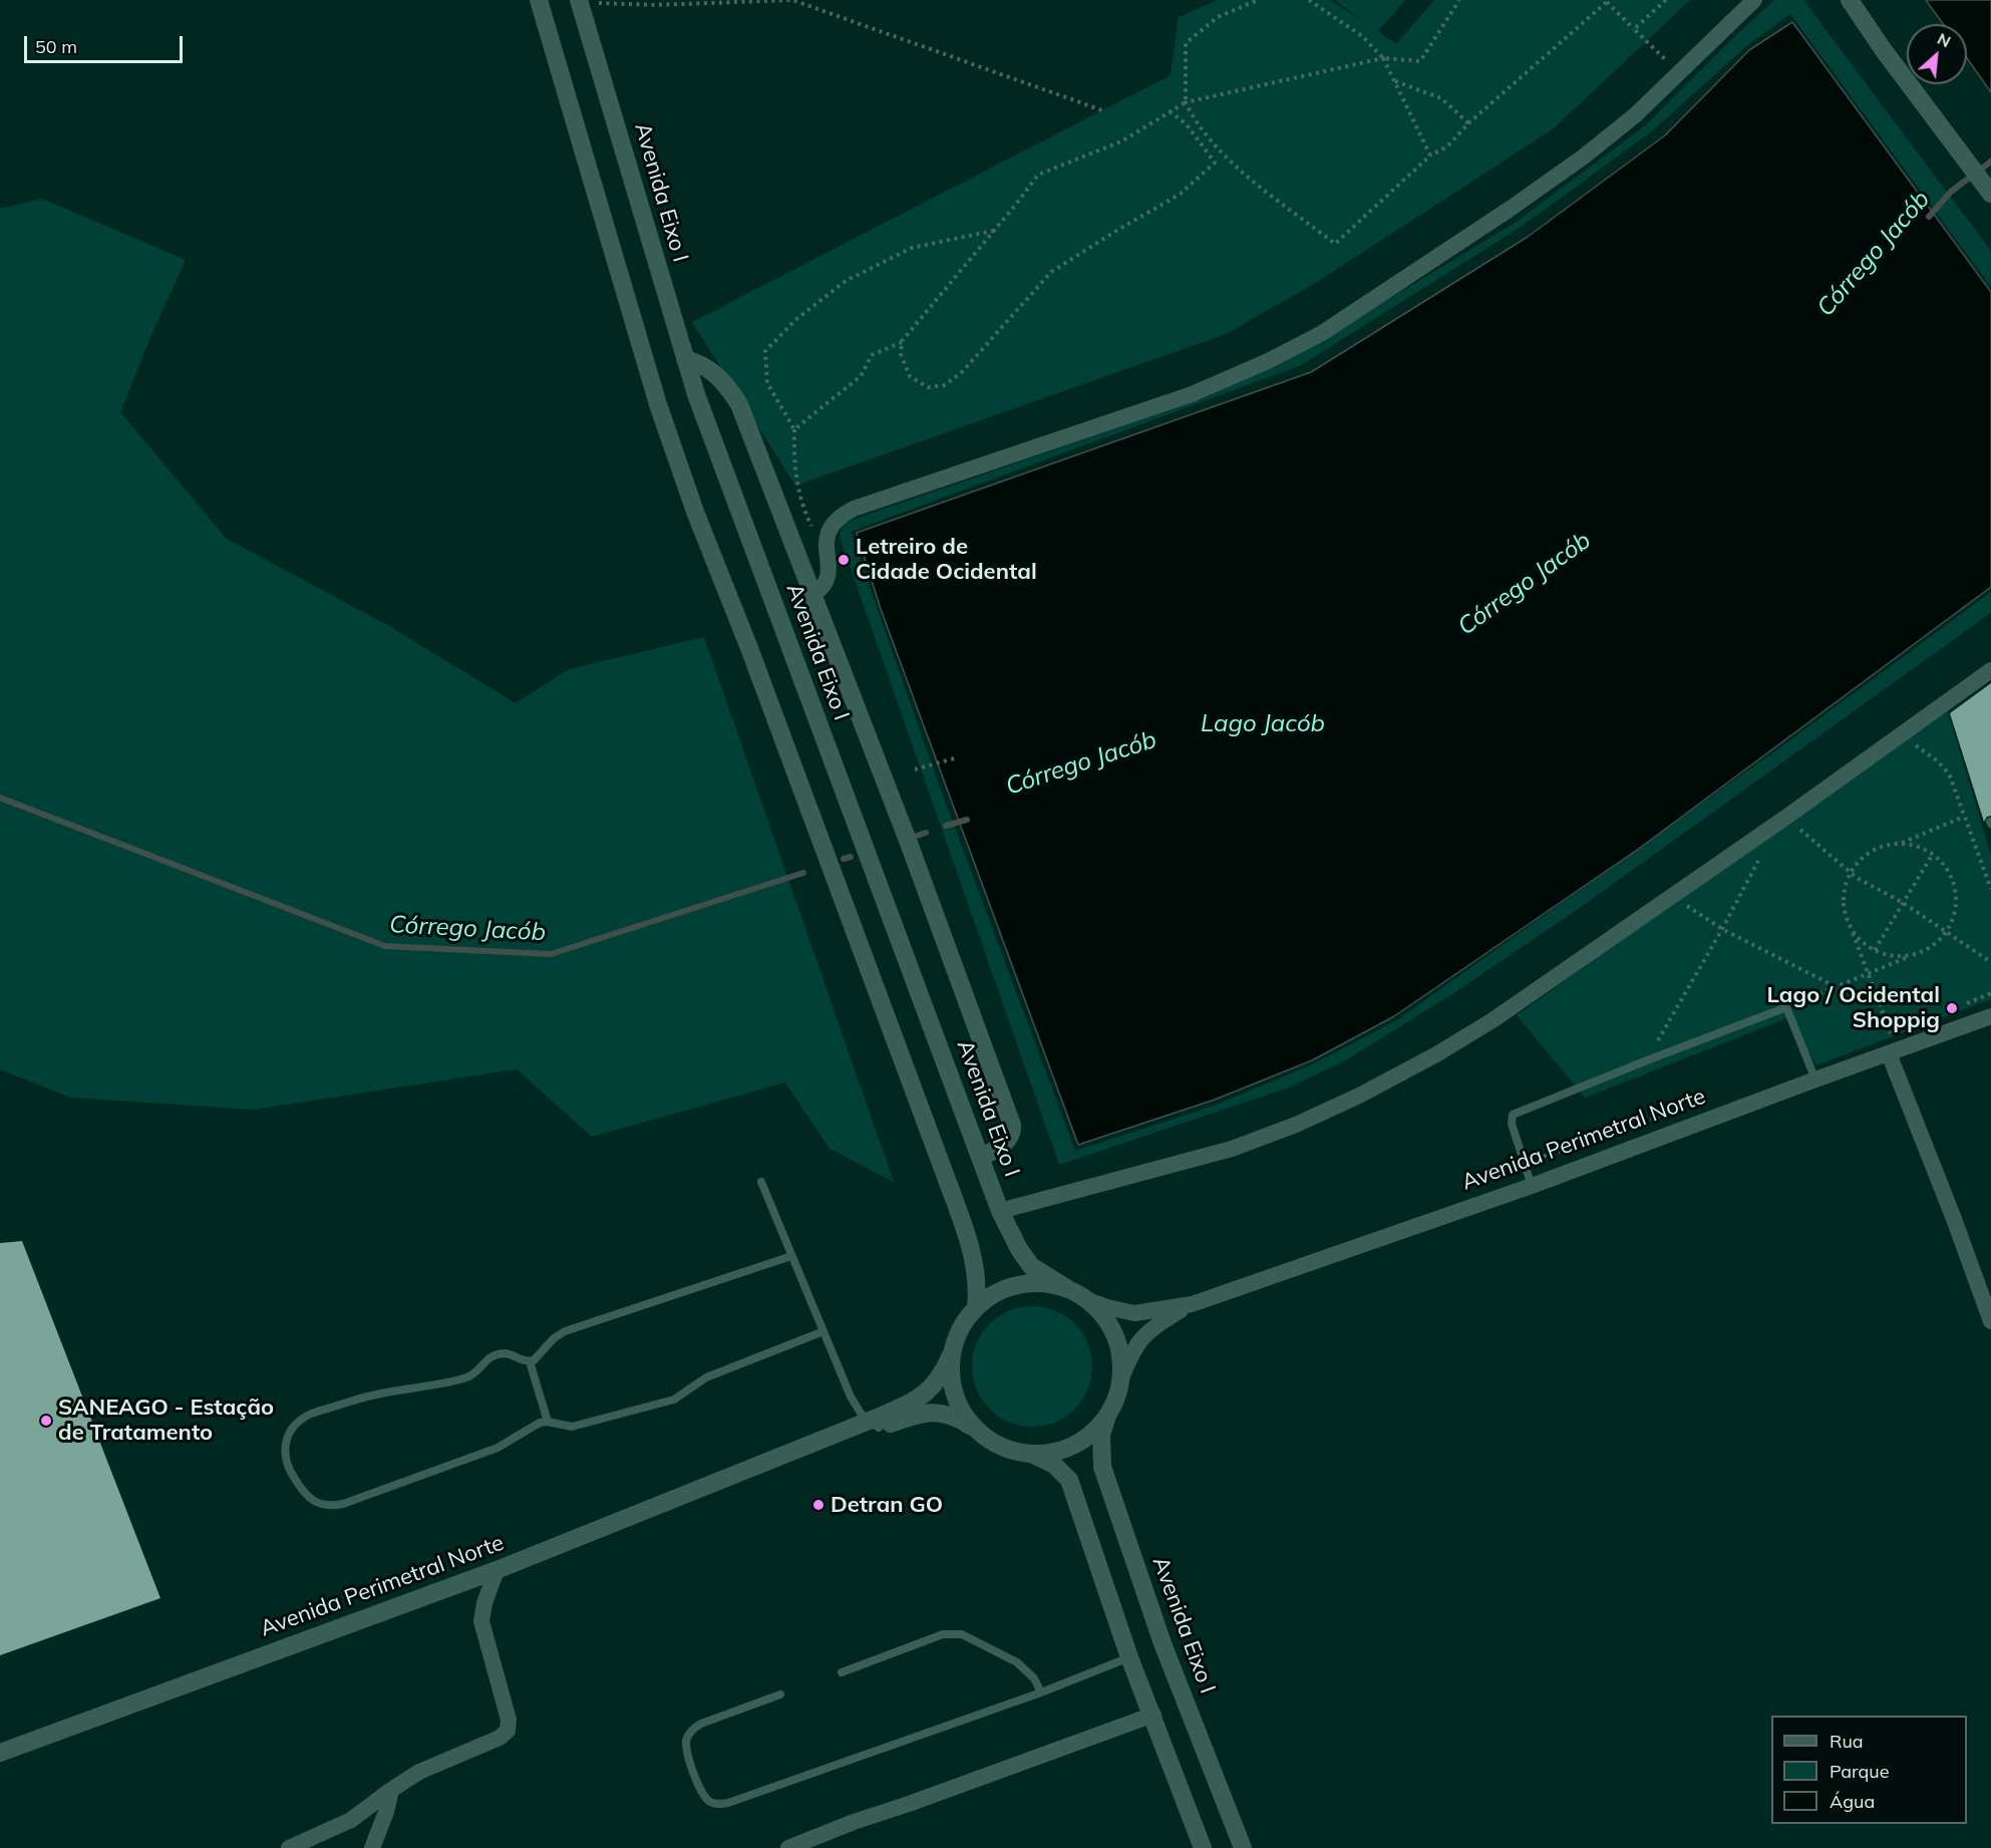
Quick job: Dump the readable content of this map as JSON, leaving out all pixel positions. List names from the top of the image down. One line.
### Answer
{"streets":{"main road":["Avenida Eixo I","Avenida Perimetral Norte"]},"crossings":[["Avenida Eixo I","Avenida Perimetral Norte"]],"water":["Córrego Jacób","Lago Jacób"],"places":["Letreiro de Cidade Ocidental","Lago / Ocidental Shoppig","SANEAGO - Estação de Tratamento","Detran GO"],"legend":["Rua","Parque","Água"],"scale_bar":"50 m","north":"top right"}
